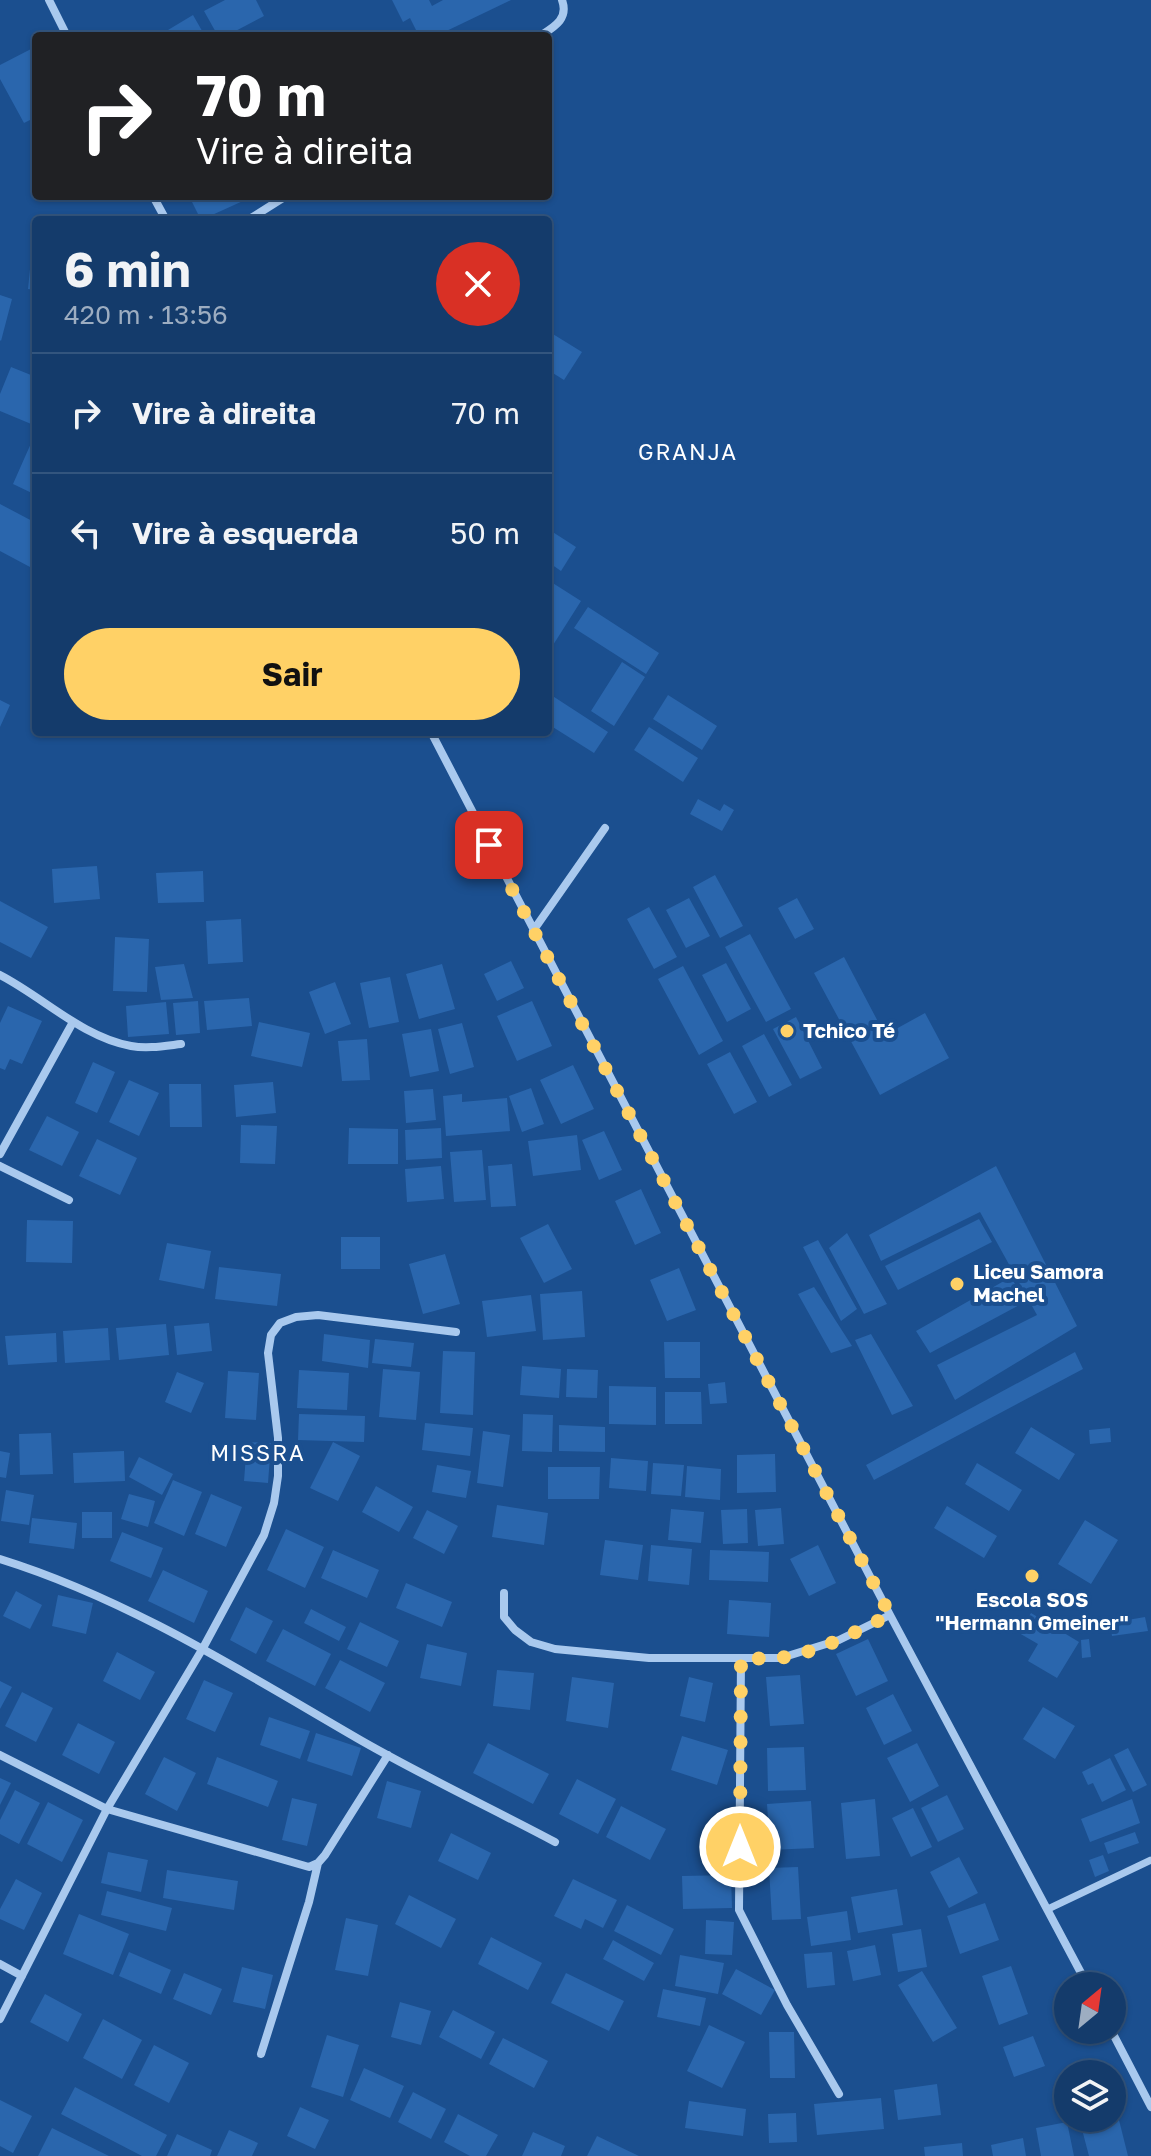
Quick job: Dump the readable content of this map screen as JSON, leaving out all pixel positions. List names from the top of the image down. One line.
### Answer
{"districts":["GRANJA","MISSRA"],"places":["Tchico Té","Liceu Samora Machel","Escola SOS \"Hermann Gmeiner\""],"north":"top right","page":{"turn":["70 m","Vire à direita"],"heading":["6 min","420 m · 13:56"],"list":[{"name":"Vire à direita","value":"70 m"},{"name":"Vire à esquerda","value":"50 m"}],"buttons":"Sair"}}
